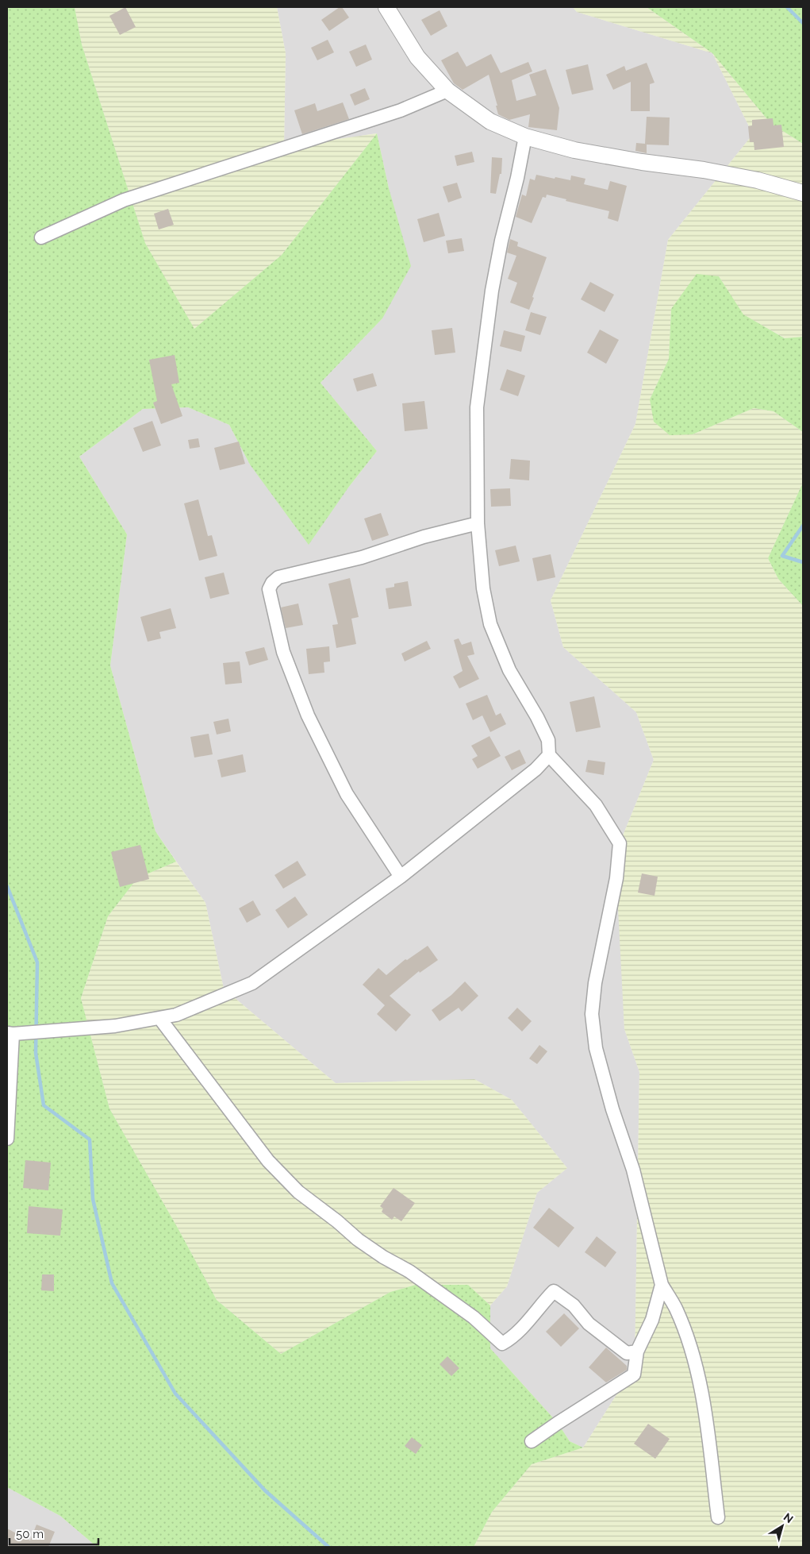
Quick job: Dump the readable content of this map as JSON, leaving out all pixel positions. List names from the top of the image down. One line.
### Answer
{"scale_bar":"50 m","north":"top right"}
